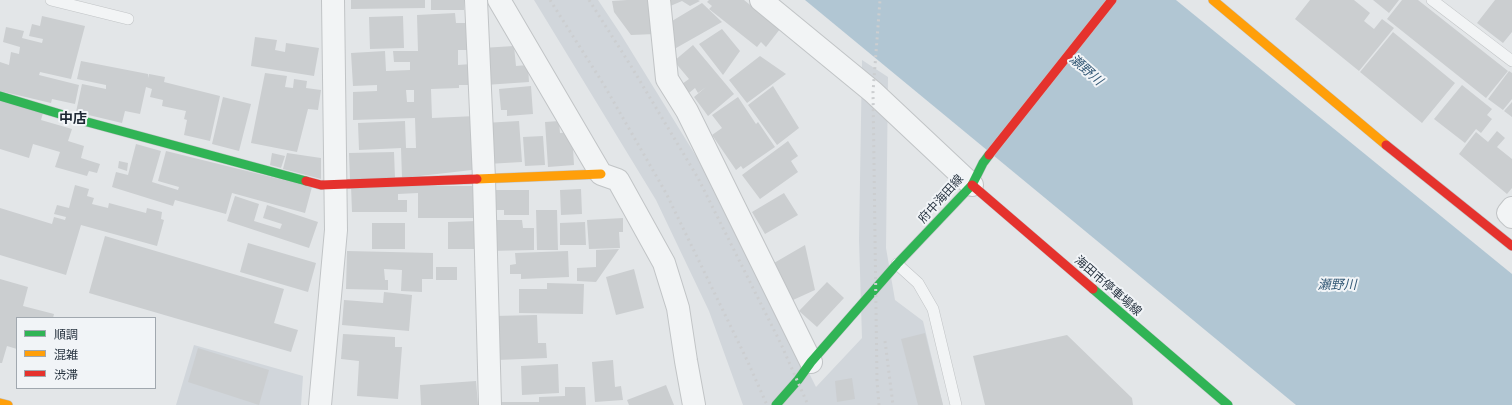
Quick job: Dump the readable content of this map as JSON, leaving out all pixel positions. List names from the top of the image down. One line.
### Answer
{"streets":{"street":["府中海田線","海田市停車場線"]},"crossings":[["府中海田線","海田市停車場線"]],"districts":["中店"],"water":["瀬野川"],"legend":["順調","混雑","渋滞"]}
